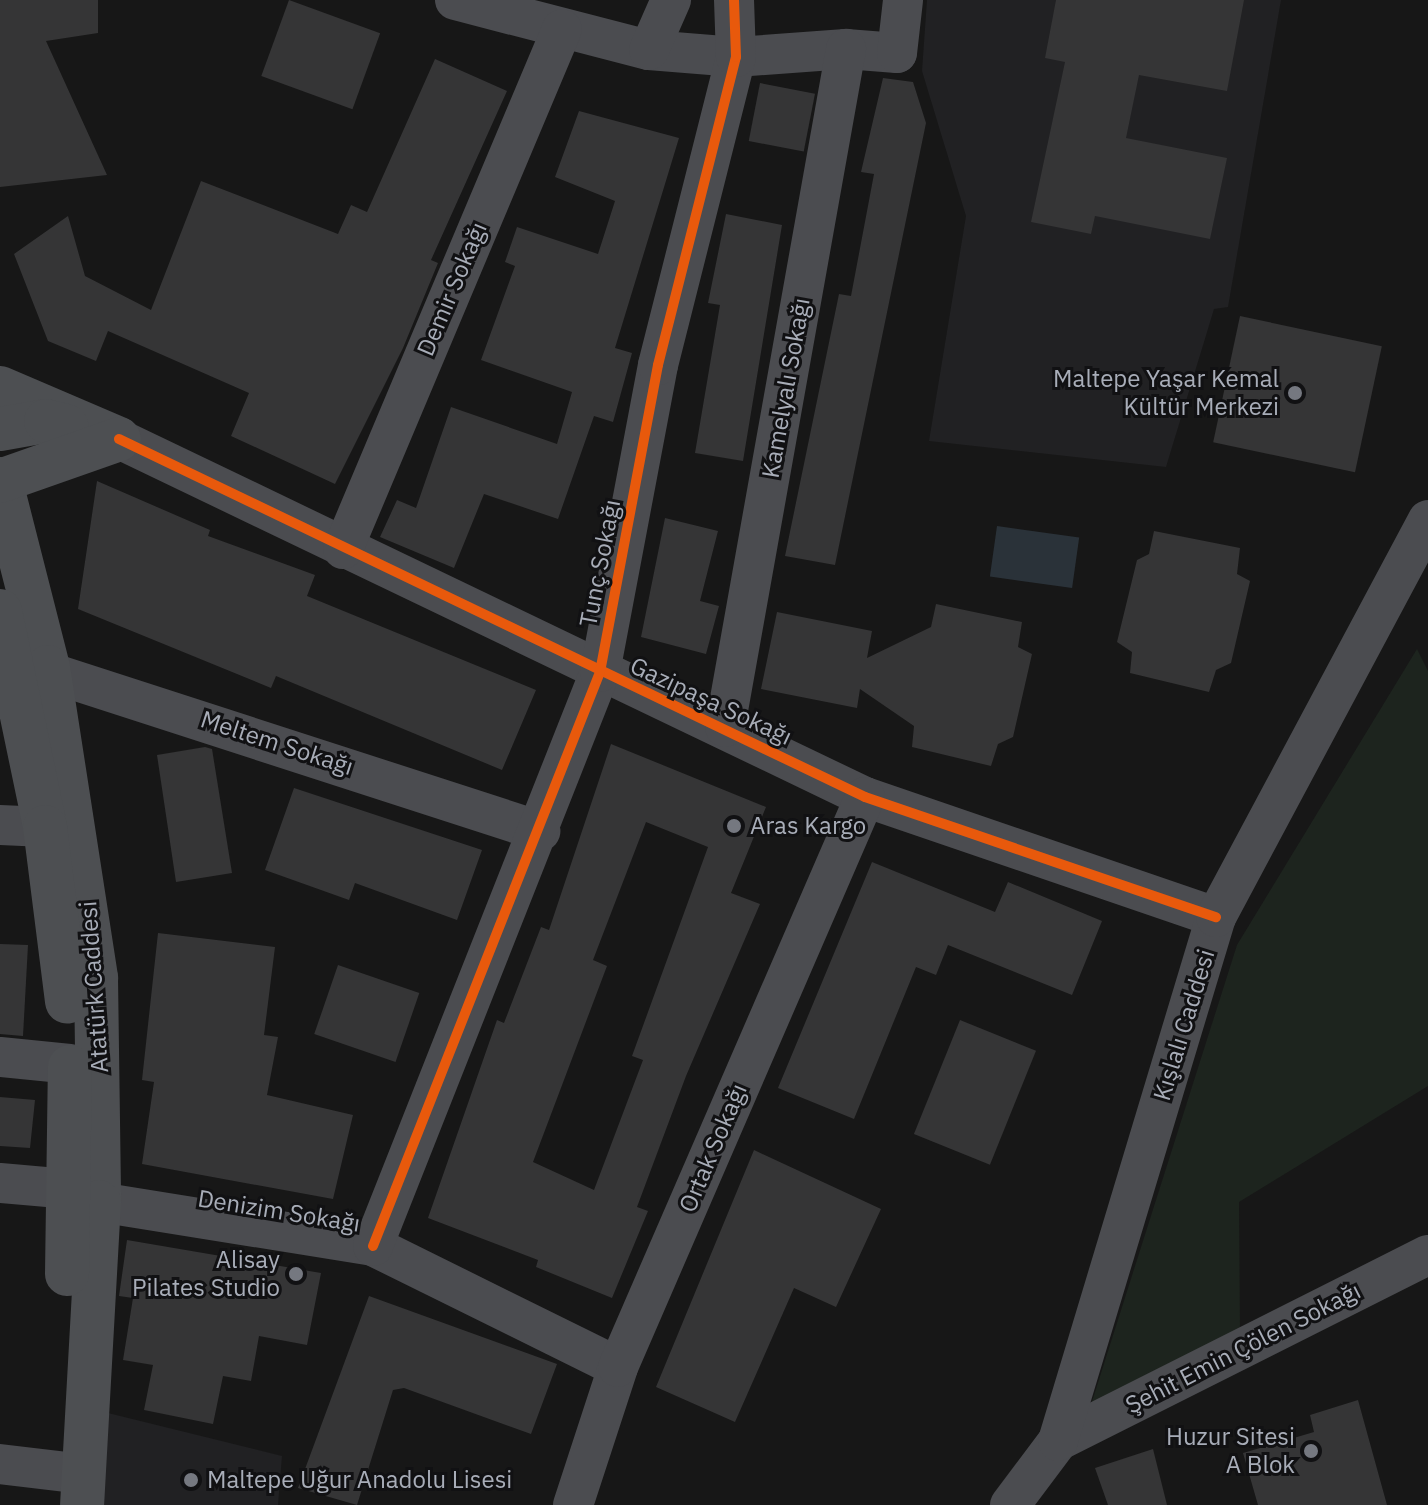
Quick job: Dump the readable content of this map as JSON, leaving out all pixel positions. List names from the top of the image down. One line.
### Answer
{"streets":{"main road":["Atatürk Caddesi"],"street":["Demir Sokağı","Kamelyalı Sokağı","Tunç Sokağı","Gazipaşa Sokağı","Meltem Sokağı","Kışlalı Caddesi","Ortak Sokağı","Denizim Sokağı","Şehit Emin Çölen Sokağı"]},"crossings":[["Demir Sokağı","Gazipaşa Sokağı"],["Kamelyalı Sokağı","Gazipaşa Sokağı"],["Tunç Sokağı","Gazipaşa Sokağı"],["Tunç Sokağı","Meltem Sokağı"],["Tunç Sokağı","Denizim Sokağı"],["Gazipaşa Sokağı","Kışlalı Caddesi"],["Gazipaşa Sokağı","Ortak Sokağı"],["Meltem Sokağı","Atatürk Caddesi"],["Atatürk Caddesi","Denizim Sokağı"],["Kışlalı Caddesi","Şehit Emin Çölen Sokağı"],["Ortak Sokağı","Denizim Sokağı"]],"places":["Maltepe Yaşar Kemal Kültür Merkezi","Aras Kargo","Alisay Pilates Studio","Huzur Sitesi A Blok","Maltepe Uğur Anadolu Lisesi"]}
